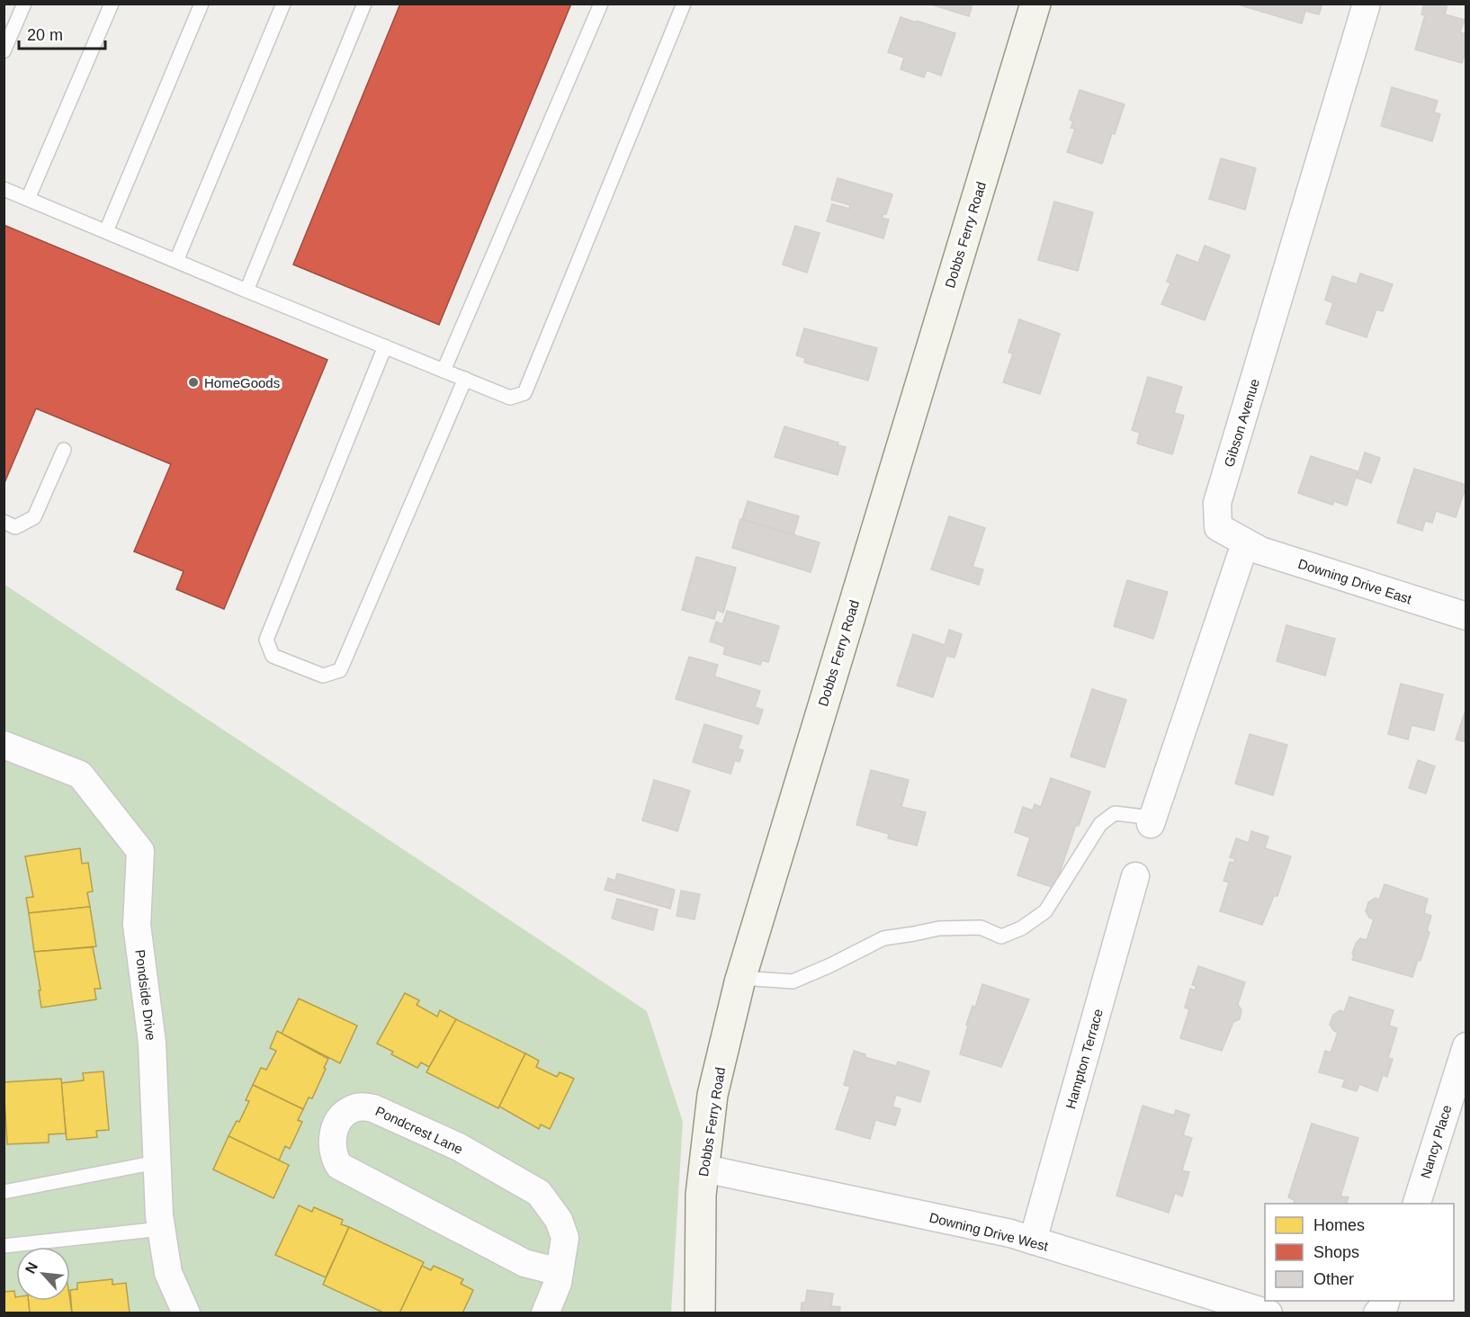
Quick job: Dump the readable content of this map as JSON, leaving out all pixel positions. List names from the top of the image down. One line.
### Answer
{"streets":{"main road":["Dobbs Ferry Road"],"street":["Gibson Avenue","Downing Drive East","Pondside Drive","Hampton Terrace","Pondcrest Lane","Nancy Place","Downing Drive West"]},"crossings":[["Dobbs Ferry Road","Downing Drive West"],["Gibson Avenue","Downing Drive East"],["Hampton Terrace","Downing Drive West"]],"places":["HomeGoods"],"legend":["Homes","Shops","Other"],"scale_bar":"20 m","north":"top left"}
